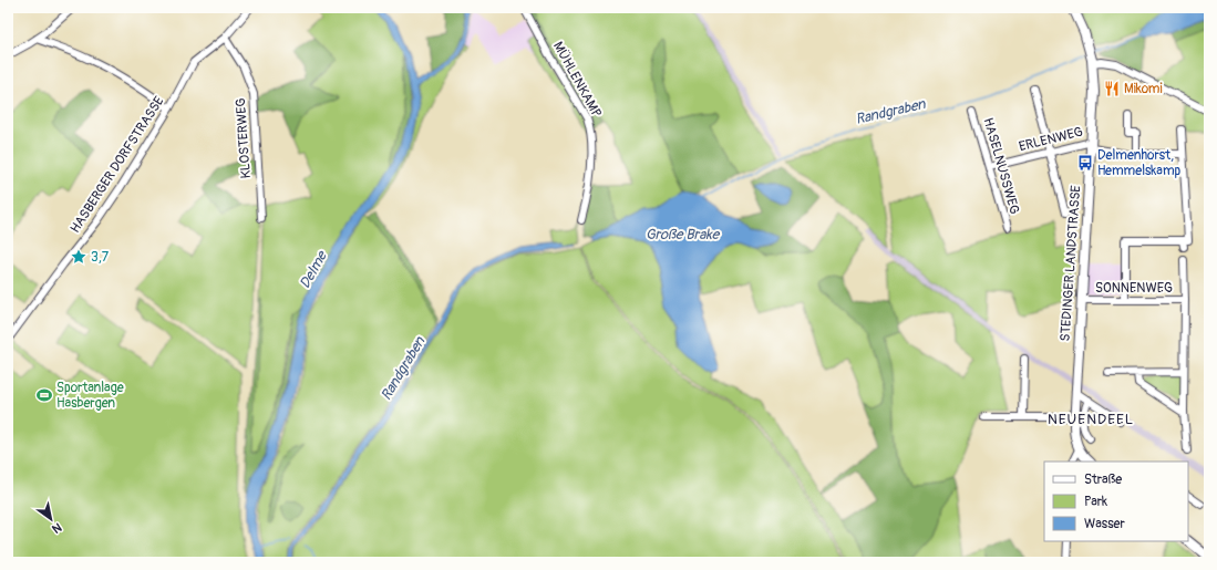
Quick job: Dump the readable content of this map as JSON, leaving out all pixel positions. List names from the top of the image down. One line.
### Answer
{"streets":{"main road":["STEDINGER LANDSTRASSE"],"street":["MÜHLENKAMP","KLOSTERWEG","ERLENWEG","HASBERGER DORFSTRASSE","HASELNUSSWEG","SONNENWEG"]},"crossings":[["KLOSTERWEG","HASBERGER DORFSTRASSE"],["ERLENWEG","HASELNUSSWEG"],["ERLENWEG","STEDINGER LANDSTRASSE"],["STEDINGER LANDSTRASSE","SONNENWEG"]],"districts":["NEUENDEEL"],"water":["Randgraben","Große Brake","Delme"],"places":{"restaurant":["Mikomi"],"bus stop":["Delmenhorst, Hemmelskamp"],"place":["3,7"],"sports":["Sportanlage Hasbergen"]},"legend":["Straße","Park","Wasser"],"north":"bottom right"}
